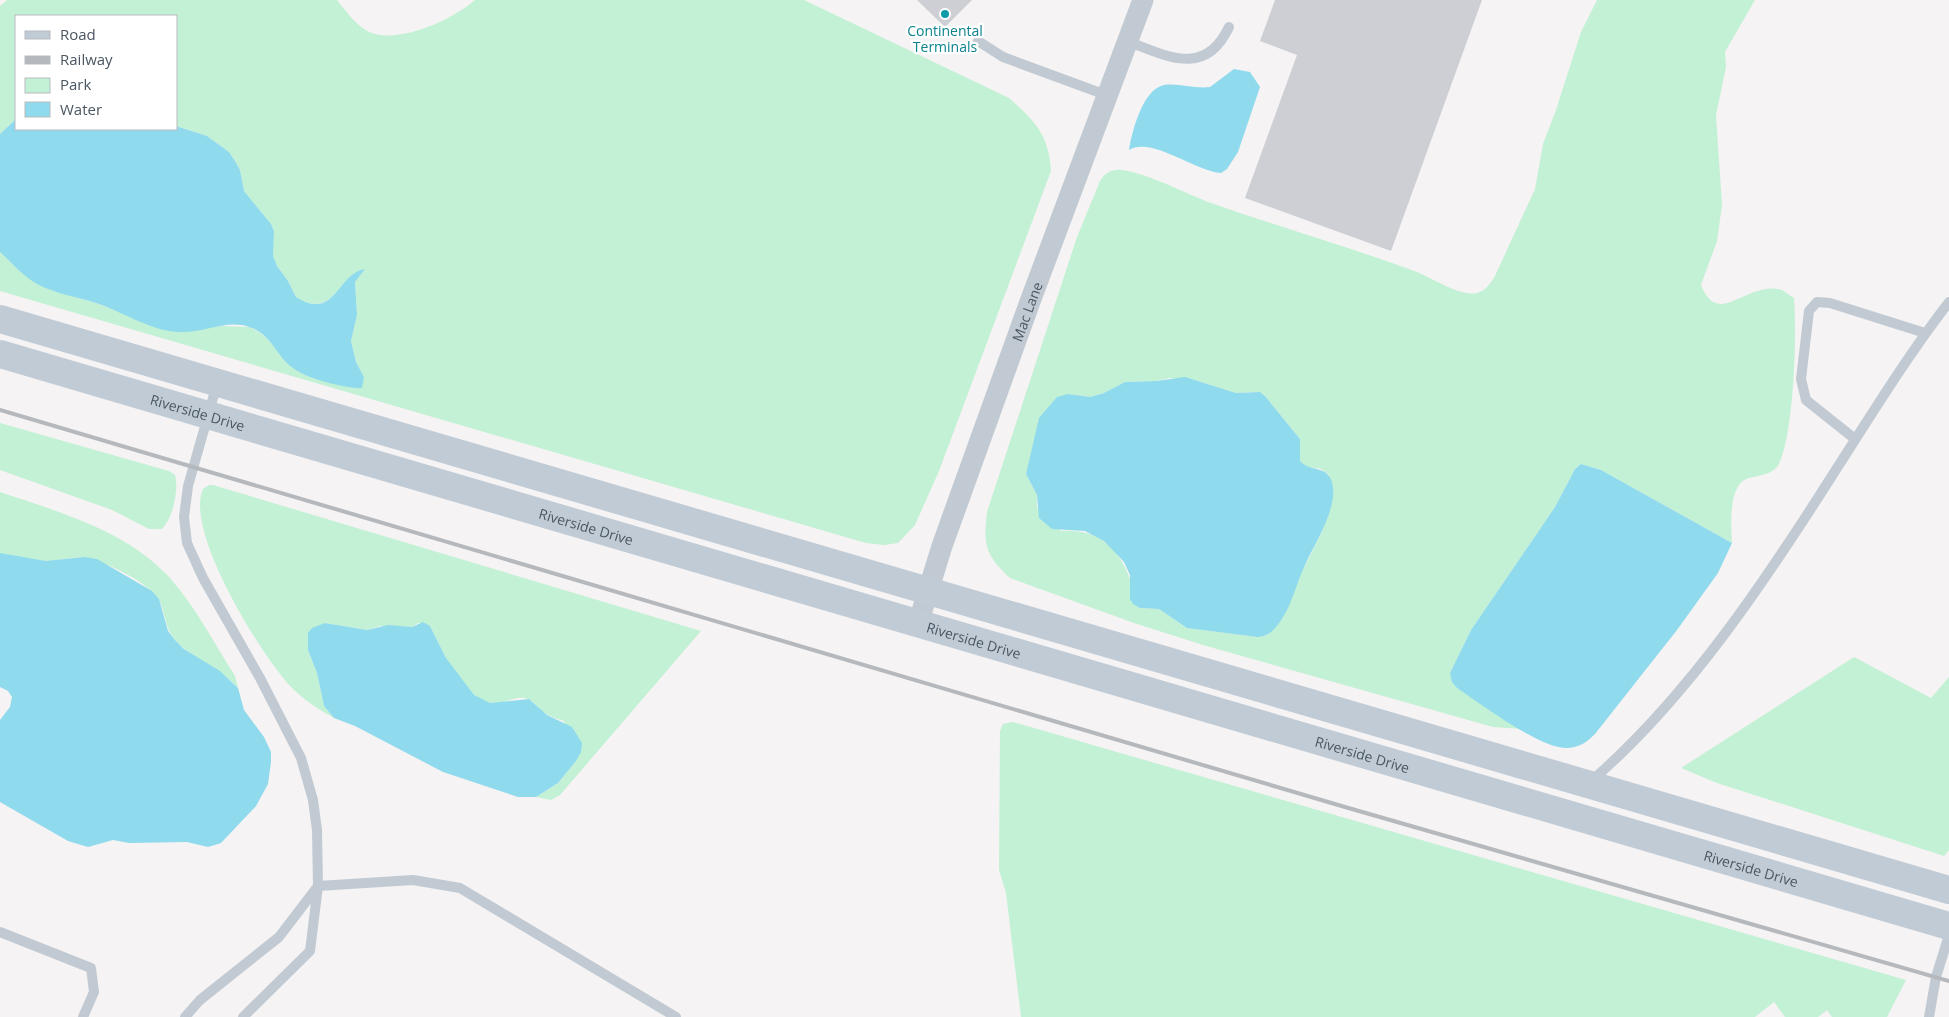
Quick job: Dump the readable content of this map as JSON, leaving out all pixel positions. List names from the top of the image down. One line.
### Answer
{"streets":{"main road":["Riverside Drive"],"street":["Mac Lane"]},"crossings":[["Mac Lane","Riverside Drive"]],"places":["Continental Terminals"],"legend":["Road","Railway","Park","Water"]}
